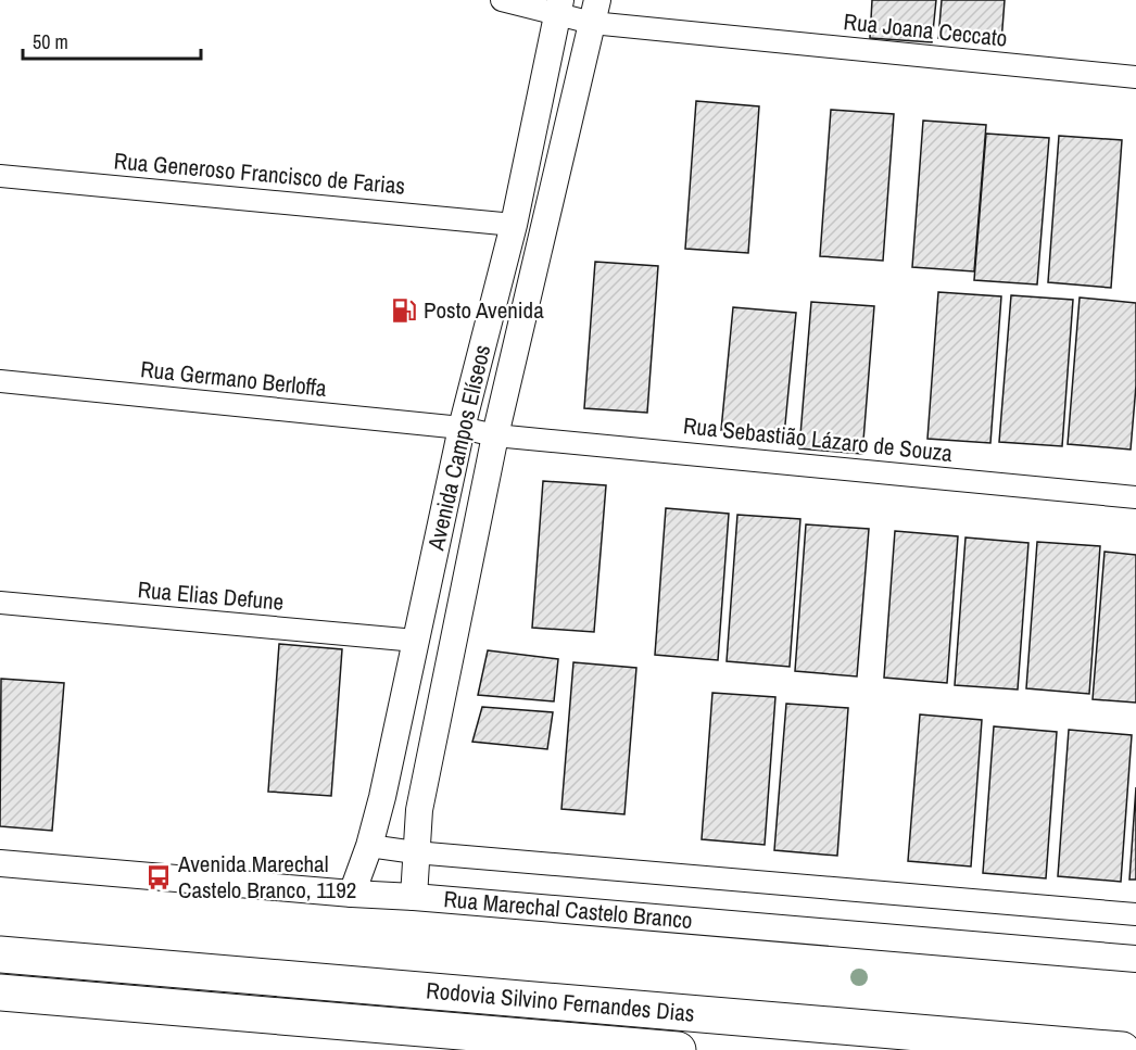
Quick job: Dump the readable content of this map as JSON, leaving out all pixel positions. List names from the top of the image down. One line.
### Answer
{"streets":{"highway":["Rodovia Silvino Fernandes Dias"],"street":["Rua Joana Ceccato","Rua Generoso Francisco de Farias","Rua Germano Berloffa","Rua Sebastião Lázaro de Souza","Avenida Campos Elíseos","Rua Elias Defune","Rua Marechal Castelo Branco"]},"crossings":[["Rua Joana Ceccato","Avenida Campos Elíseos"],["Rua Generoso Francisco de Farias","Avenida Campos Elíseos"],["Rua Germano Berloffa","Rua Sebastião Lázaro de Souza"],["Rua Germano Berloffa","Avenida Campos Elíseos"],["Rua Sebastião Lázaro de Souza","Avenida Campos Elíseos"],["Avenida Campos Elíseos","Rua Elias Defune"],["Avenida Campos Elíseos","Rua Marechal Castelo Branco"]],"places":{"fuel station":["Posto Avenida"],"bus stop":["Avenida Marechal Castelo Branco, 1192"]},"scale_bar":"50 m"}
